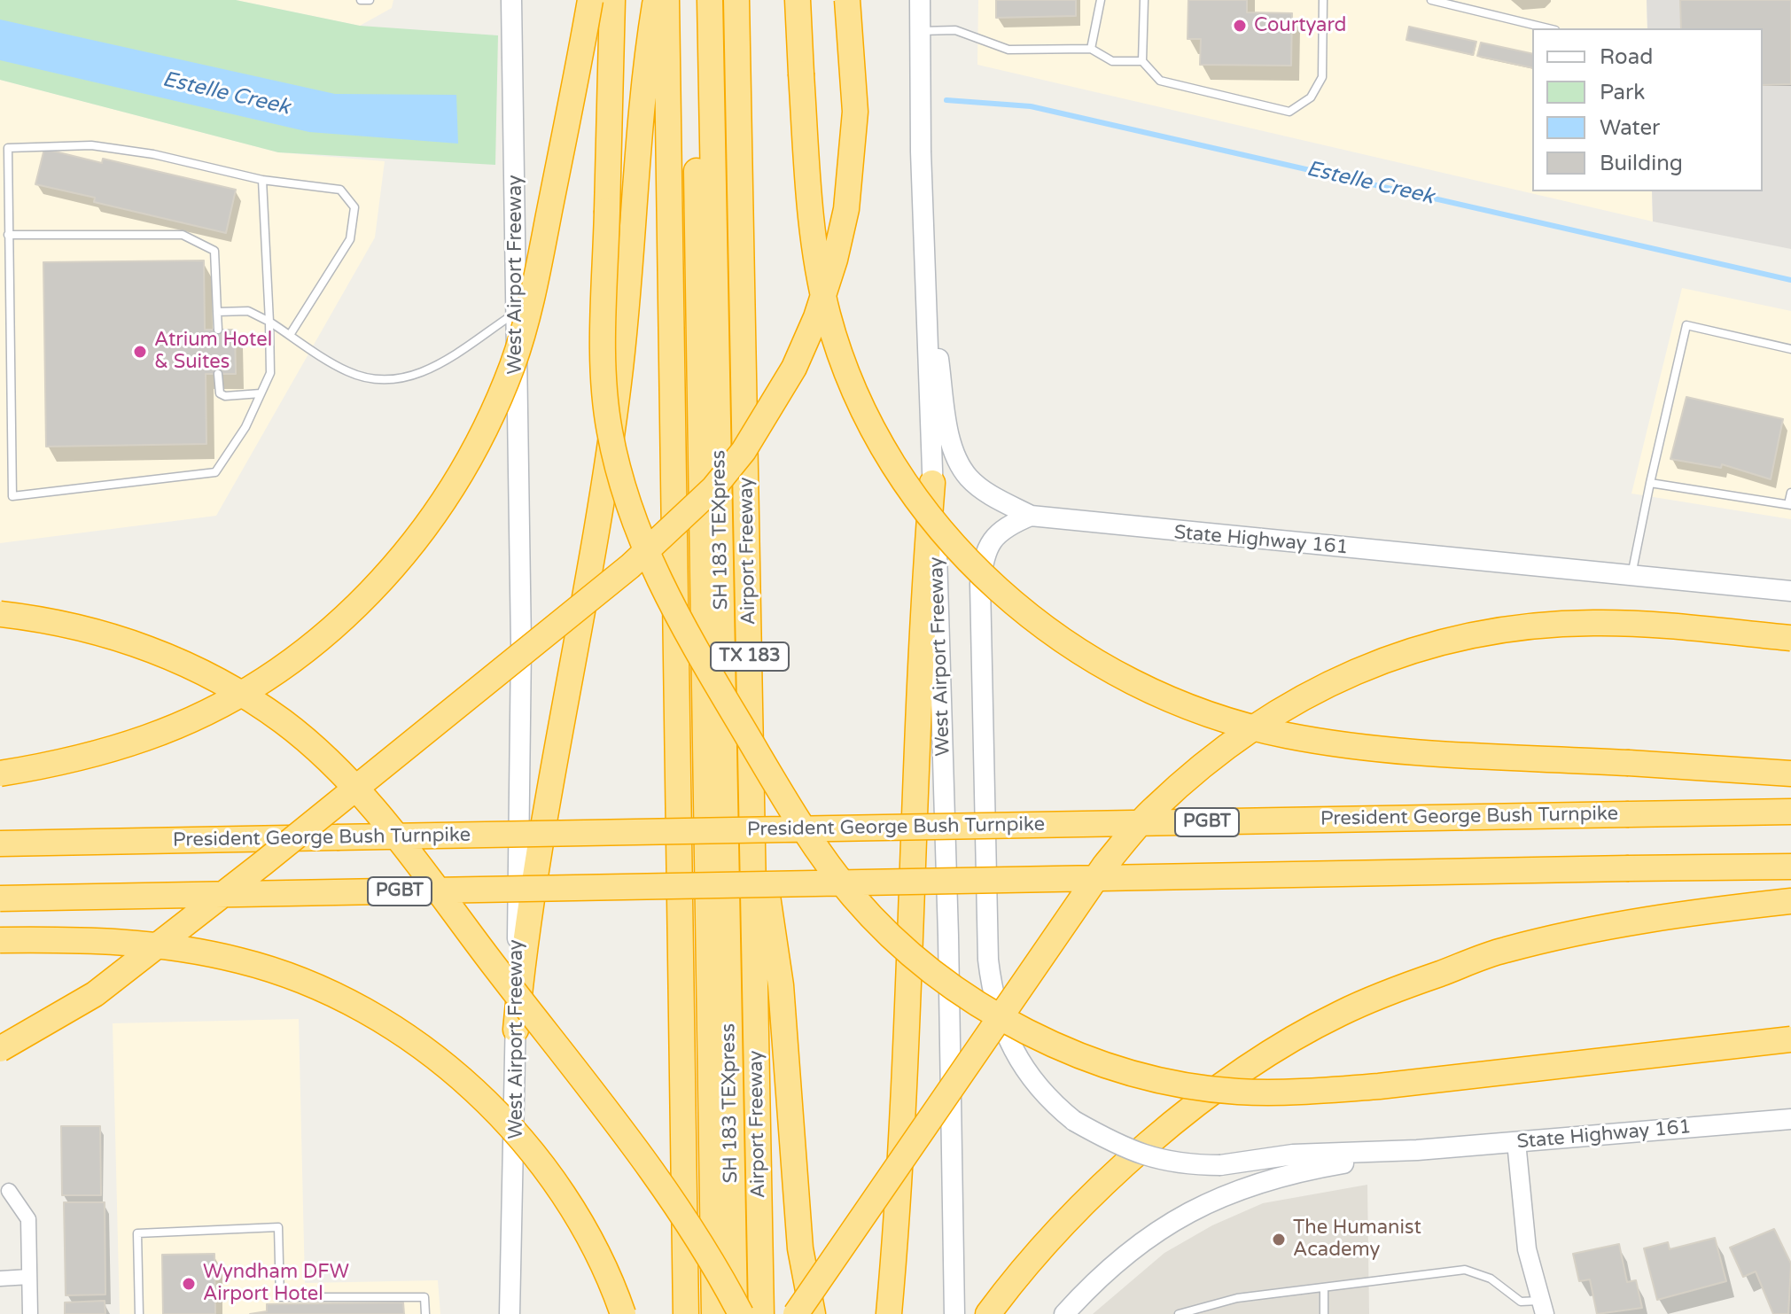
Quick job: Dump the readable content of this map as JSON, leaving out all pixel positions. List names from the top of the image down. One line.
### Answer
{"streets":{"highway":["SH 183 TEXpress","Airport Freeway","TX 183","President George Bush Turnpike","PGBT"],"main road":["West Airport Freeway","State Highway 161"]},"crossings":[["West Airport Freeway","State Highway 161"]],"water":["Estelle Creek"],"places":["Courtyard","Atrium Hotel & Suites","The Humanist Academy","Wyndham DFW Airport Hotel"],"legend":["Road","Park","Water","Building"]}
